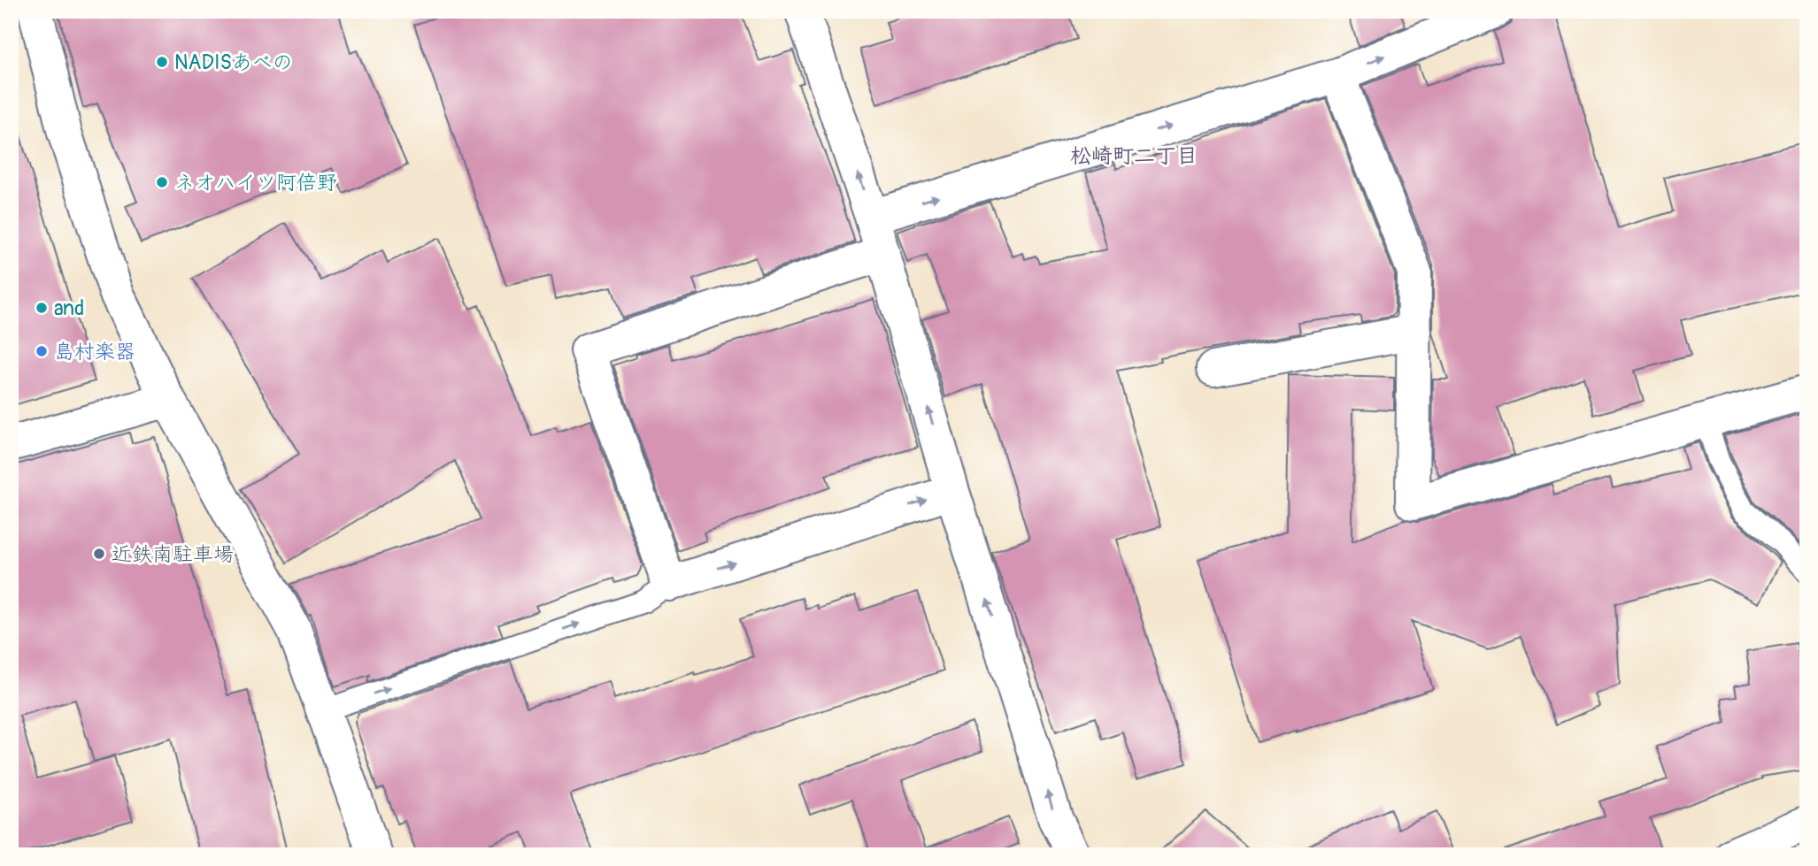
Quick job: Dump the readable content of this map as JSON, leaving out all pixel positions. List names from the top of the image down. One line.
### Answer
{"districts":["松崎町二丁目"],"places":["NADISあべの","ネオハイツ阿倍野","and","島村楽器","近鉄南駐車場"]}
